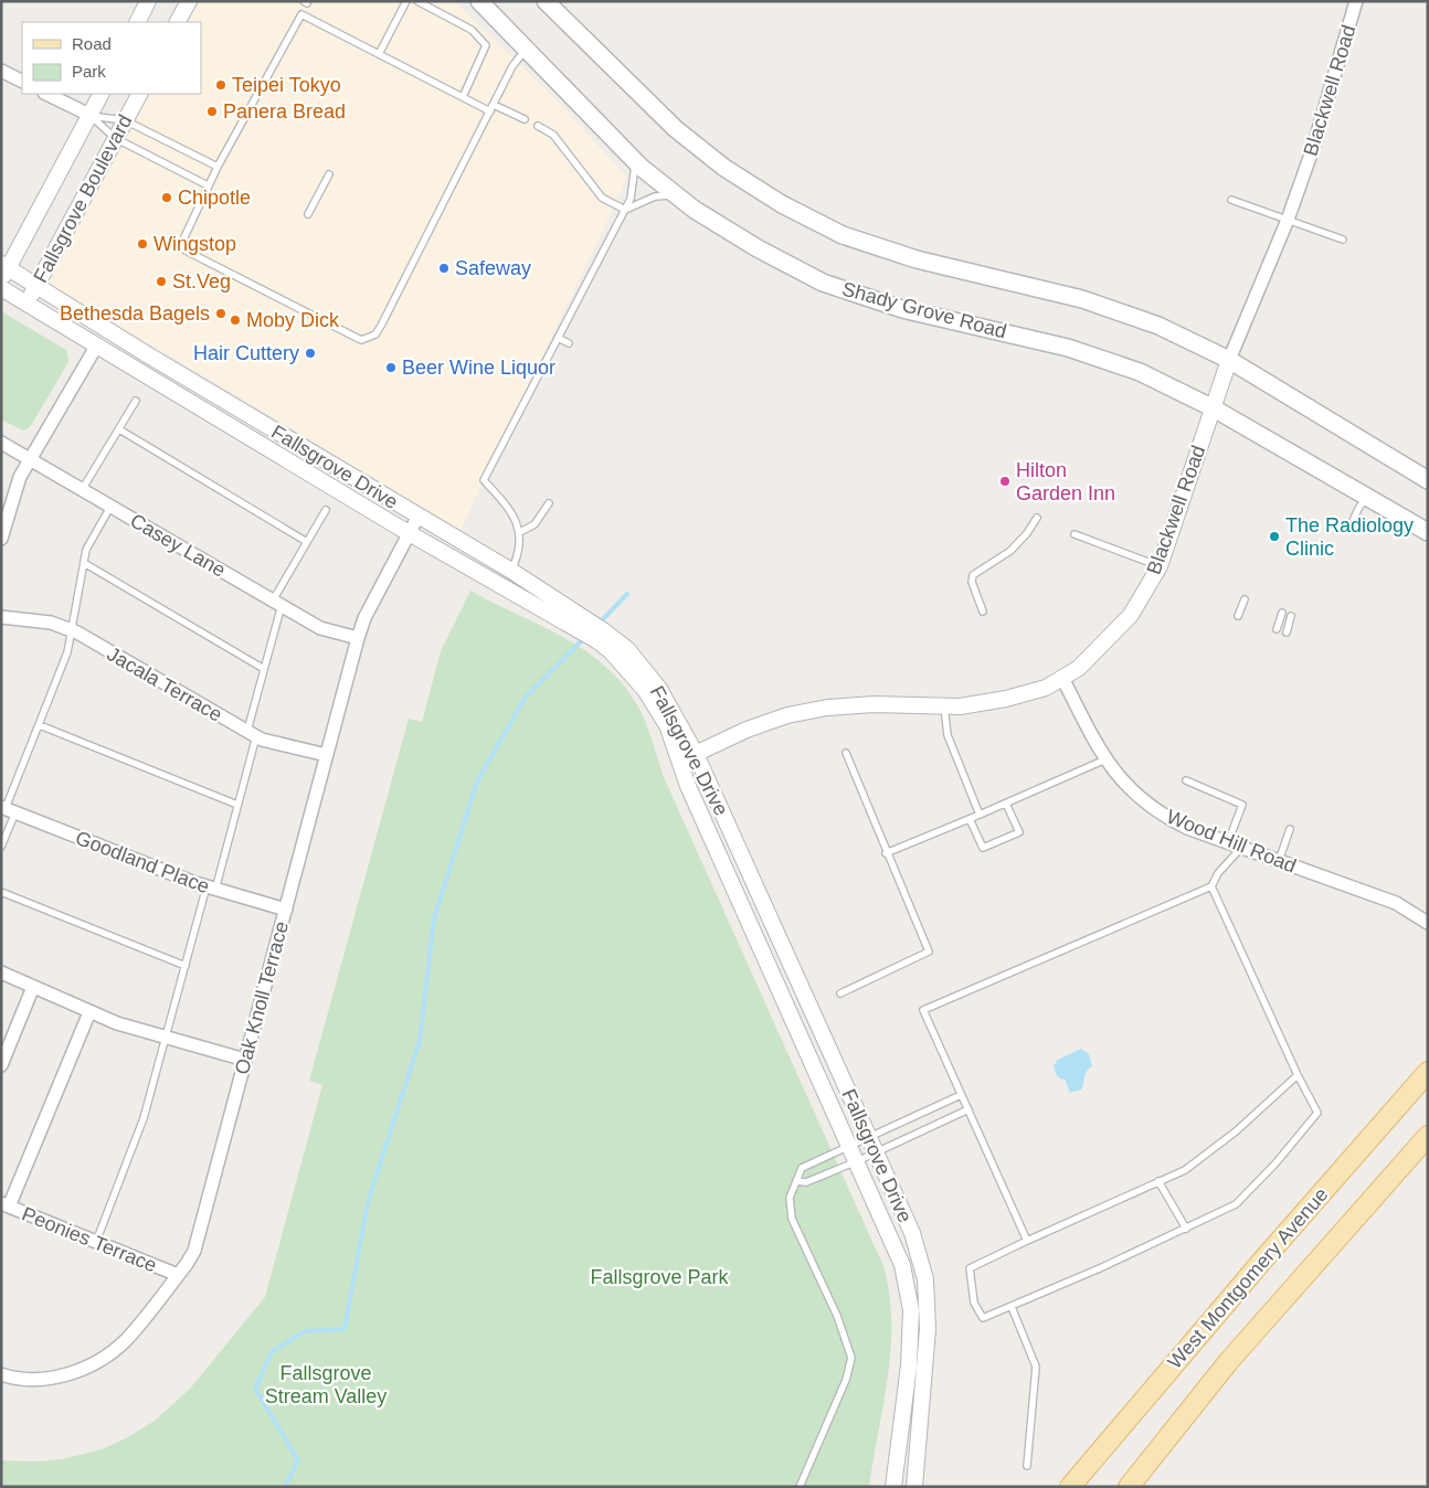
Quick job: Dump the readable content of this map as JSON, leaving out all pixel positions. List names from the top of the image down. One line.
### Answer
{"streets":{"main road":["Shady Grove Road","West Montgomery Avenue"],"street":["Blackwell Road","Fallsgrove Boulevard","Fallsgrove Drive","Casey Lane","Jacala Terrace","Wood Hill Road","Goodland Place","Oak Knoll Terrace","Peonies Terrace"]},"crossings":[["Blackwell Road","Shady Grove Road"],["Blackwell Road","Fallsgrove Drive"],["Blackwell Road","Wood Hill Road"],["Fallsgrove Boulevard","Fallsgrove Drive"],["Fallsgrove Drive","Oak Knoll Terrace"],["Casey Lane","Oak Knoll Terrace"],["Jacala Terrace","Oak Knoll Terrace"],["Goodland Place","Oak Knoll Terrace"],["Oak Knoll Terrace","Peonies Terrace"]],"parks":["Fallsgrove Park","Fallsgrove Stream Valley"],"places":["Teipei Tokyo","Panera Bread","Chipotle","Wingstop","Safeway","St.Veg","Bethesda Bagels","Moby Dick","Hair Cuttery","Beer Wine Liquor","Hilton Garden Inn","The Radiology Clinic"],"legend":["Road","Park"]}
